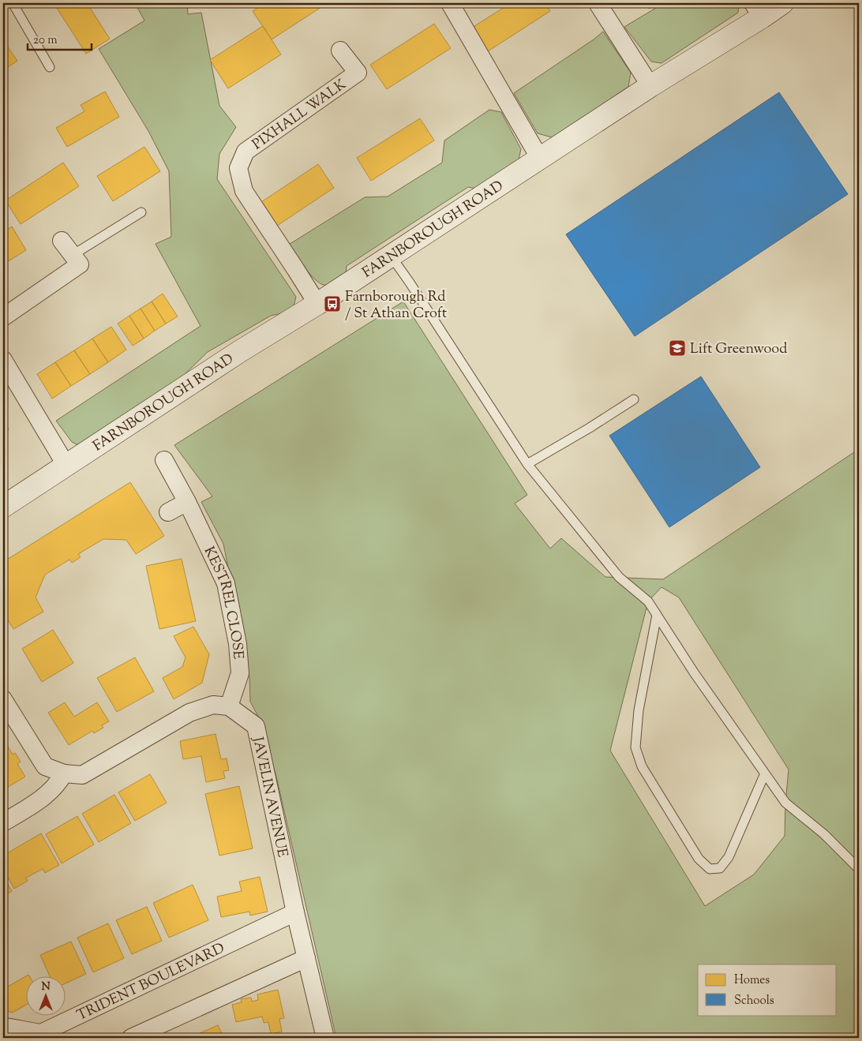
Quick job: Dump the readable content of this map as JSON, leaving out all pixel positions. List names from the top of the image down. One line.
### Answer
{"streets":{"street":["PIXHALL WALK","FARNBOROUGH ROAD","KESTREL CLOSE","JAVELIN AVENUE","TRIDENT BOULEVARD"]},"crossings":[["PIXHALL WALK","FARNBOROUGH ROAD"],["KESTREL CLOSE","JAVELIN AVENUE"],["JAVELIN AVENUE","TRIDENT BOULEVARD"]],"places":{"bus stop":["Farnborough Rd / St Athan Croft"],"school or university":["Lift Greenwood"]},"legend":["Homes","Schools"],"scale_bar":"20 m","north":"top"}
